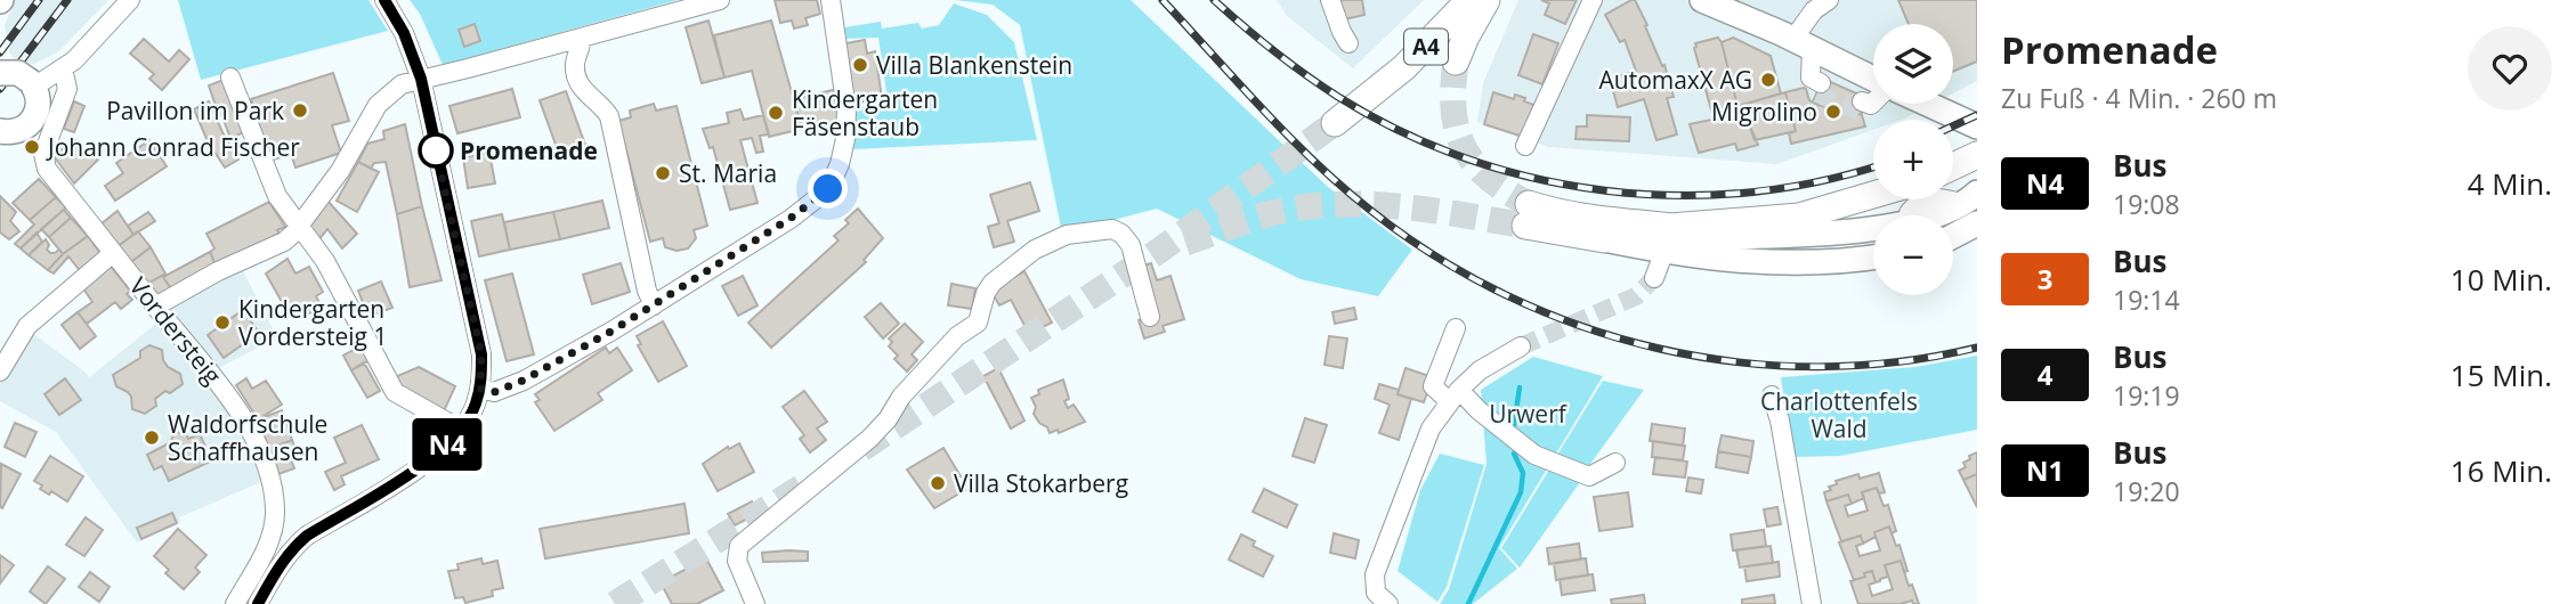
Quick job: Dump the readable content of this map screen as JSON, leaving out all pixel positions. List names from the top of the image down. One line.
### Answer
{"streets":{"highway":["A4"],"street":["Vordersteig"]},"parks":["Charlottenfels Wald","Urwerf"],"places":["Villa Blankenstein","AutomaxX AG","Pavillon im Park","Migrolino","Kindergarten Fäsenstaub","Johann Conrad Fischer","Promenade","St. Maria","Kindergarten Vordersteig 1","Waldorfschule Schaffhausen","Villa Stokarberg"],"lines":["bus line N4"],"page":{"on_map":"N4","heading":["Promenade","Zu Fuß · 4 Min. · 260 m"],"map_buttons":["+","−"],"list":[{"mark":"N4","name":"Bus","note":"19:08","value":"4 Min."},{"mark":"3","name":"Bus","note":"19:14","value":"10 Min."},{"mark":"4","name":"Bus","note":"19:19","value":"15 Min."},{"mark":"N1","name":"Bus","note":"19:20","value":"16 Min."}]}}
